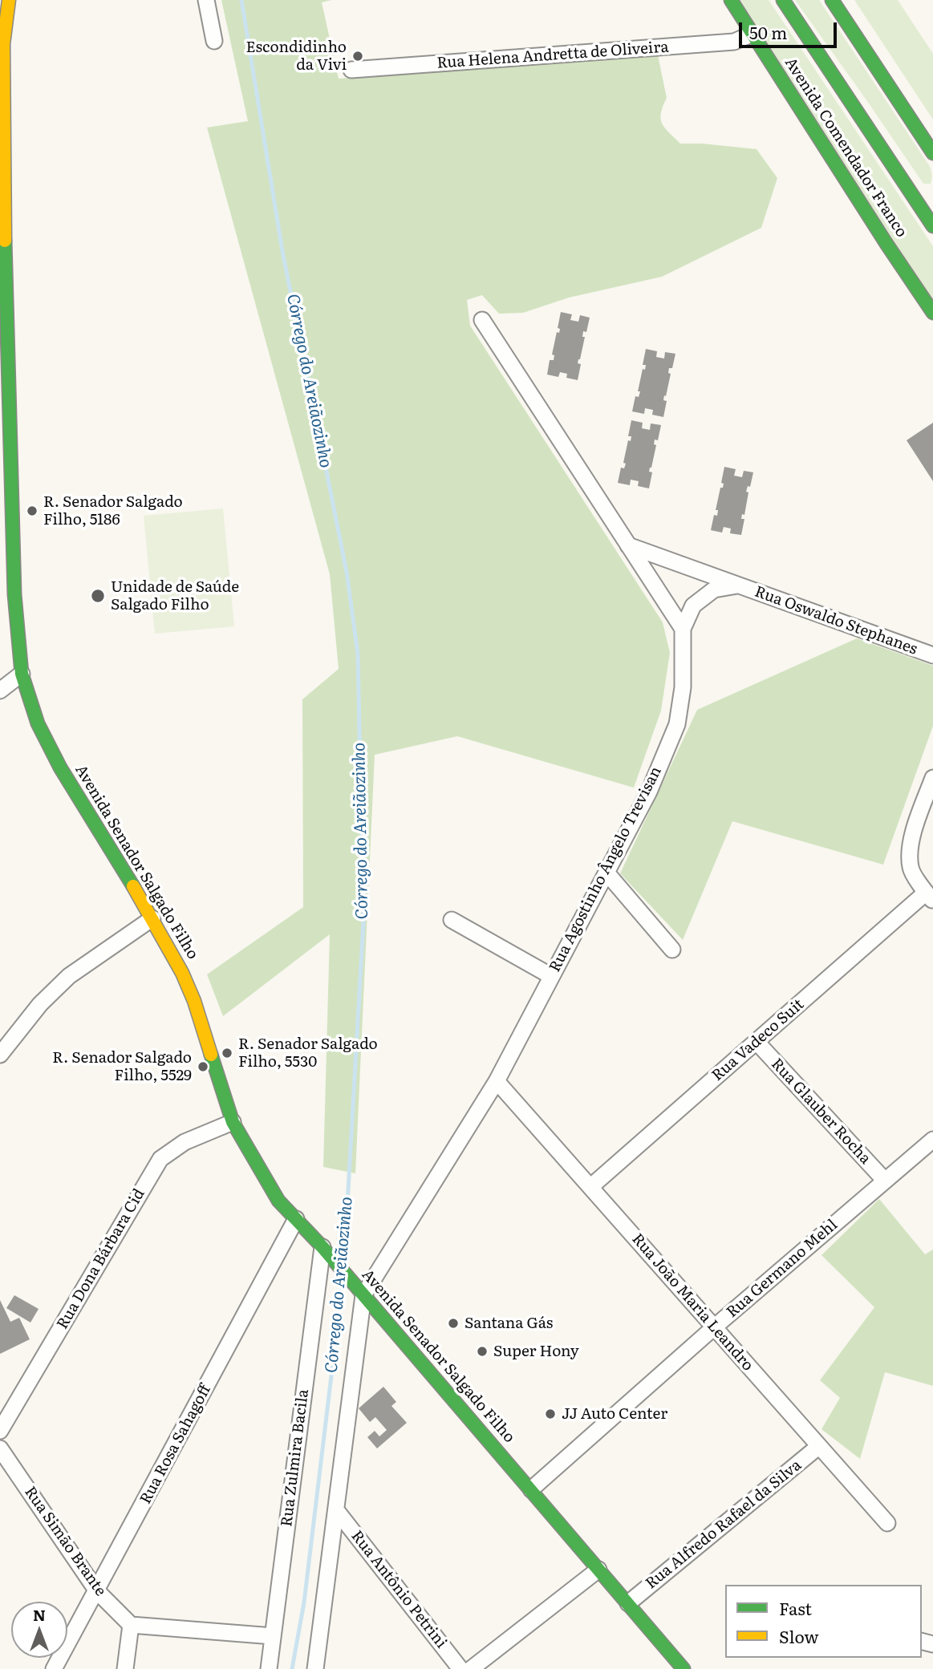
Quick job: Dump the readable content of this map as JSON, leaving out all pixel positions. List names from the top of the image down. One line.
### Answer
{"streets":{"main road":["Avenida Comendador Franco","Avenida Senador Salgado Filho"],"street":["Rua Helena Andretta de Oliveira","Rua Oswaldo Stephanes","Rua Agostinho Ângelo Trevisan","Rua Vadeco Suit","Rua Glauber Rocha","Rua Dona Bárbara Cid","Rua Germano Mehl","Rua João Maria Leandro","Rua Rosa Sahagoff","Rua Zulmira Bacila","Rua Alfredo Rafael da Silva","Rua Simão Brante","Rua Antônio Petrini"]},"crossings":[["Rua Helena Andretta de Oliveira","Avenida Comendador Franco"],["Rua Oswaldo Stephanes","Rua Agostinho Ângelo Trevisan"],["Avenida Senador Salgado Filho","Rua Agostinho Ângelo Trevisan"],["Avenida Senador Salgado Filho","Rua Dona Bárbara Cid"],["Avenida Senador Salgado Filho","Rua Germano Mehl"],["Avenida Senador Salgado Filho","Rua Rosa Sahagoff"],["Avenida Senador Salgado Filho","Rua Zulmira Bacila"],["Avenida Senador Salgado Filho","Rua Alfredo Rafael da Silva"],["Rua Agostinho Ângelo Trevisan","Rua João Maria Leandro"],["Rua Vadeco Suit","Rua Glauber Rocha"],["Rua Vadeco Suit","Rua João Maria Leandro"],["Rua Glauber Rocha","Rua Germano Mehl"],["Rua Germano Mehl","Rua João Maria Leandro"],["Rua João Maria Leandro","Rua Alfredo Rafael da Silva"],["Rua Rosa Sahagoff","Rua Simão Brante"]],"water":["Córrego do Areiãozinho"],"places":["Escondidinho da Vivi","R. Senador Salgado Filho, 5186","Unidade de Saúde Salgado Filho","R. Senador Salgado Filho, 5530","R. Senador Salgado Filho, 5529","Santana Gás","Super Hony","JJ Auto Center"],"legend":["Fast","Slow"],"scale_bar":"50 m","north":"top"}
